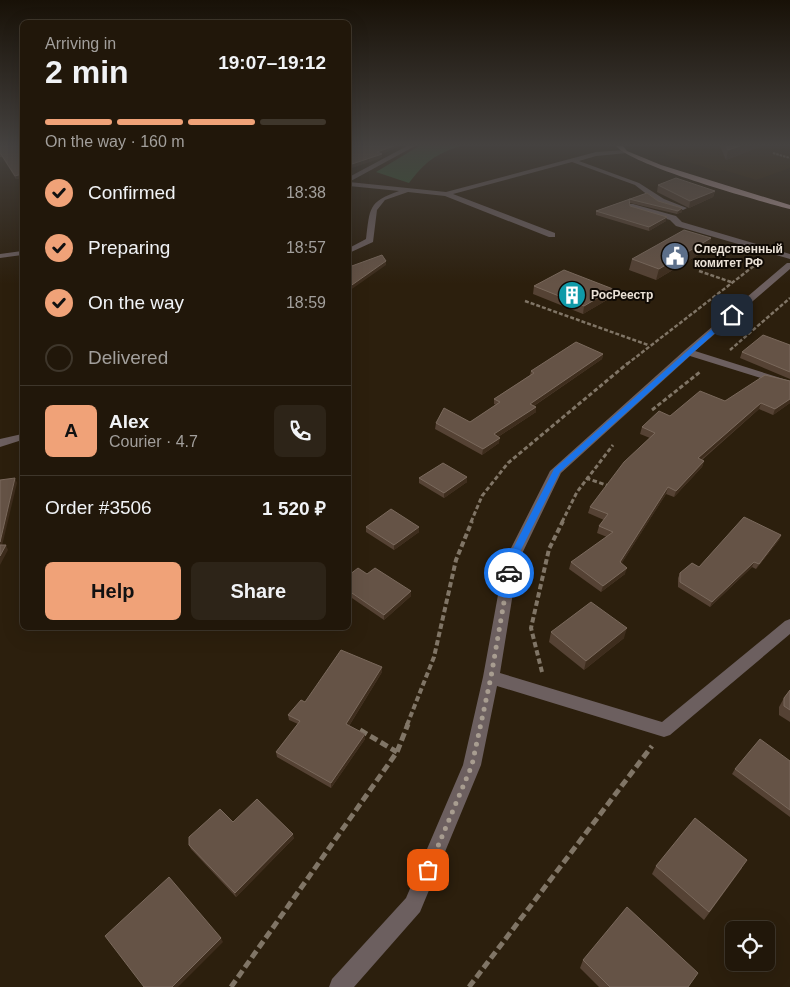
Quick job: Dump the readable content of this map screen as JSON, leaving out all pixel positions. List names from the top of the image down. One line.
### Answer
{"places":{"public building":["Следственный комитет РФ"],"building":["РосРеестр"]},"page":{"heading":["2 min","Arriving in","19:07–19:12"],"panel":["Alex","Courier · 4.7","Order #3506","1 520 ₽"],"bar":"On the way · 160 m","list":[["Confirmed","18:38"],["Preparing","18:57"],["On the way","18:59"],"Delivered"],"round":"A","buttons":["Help","Share"]}}
